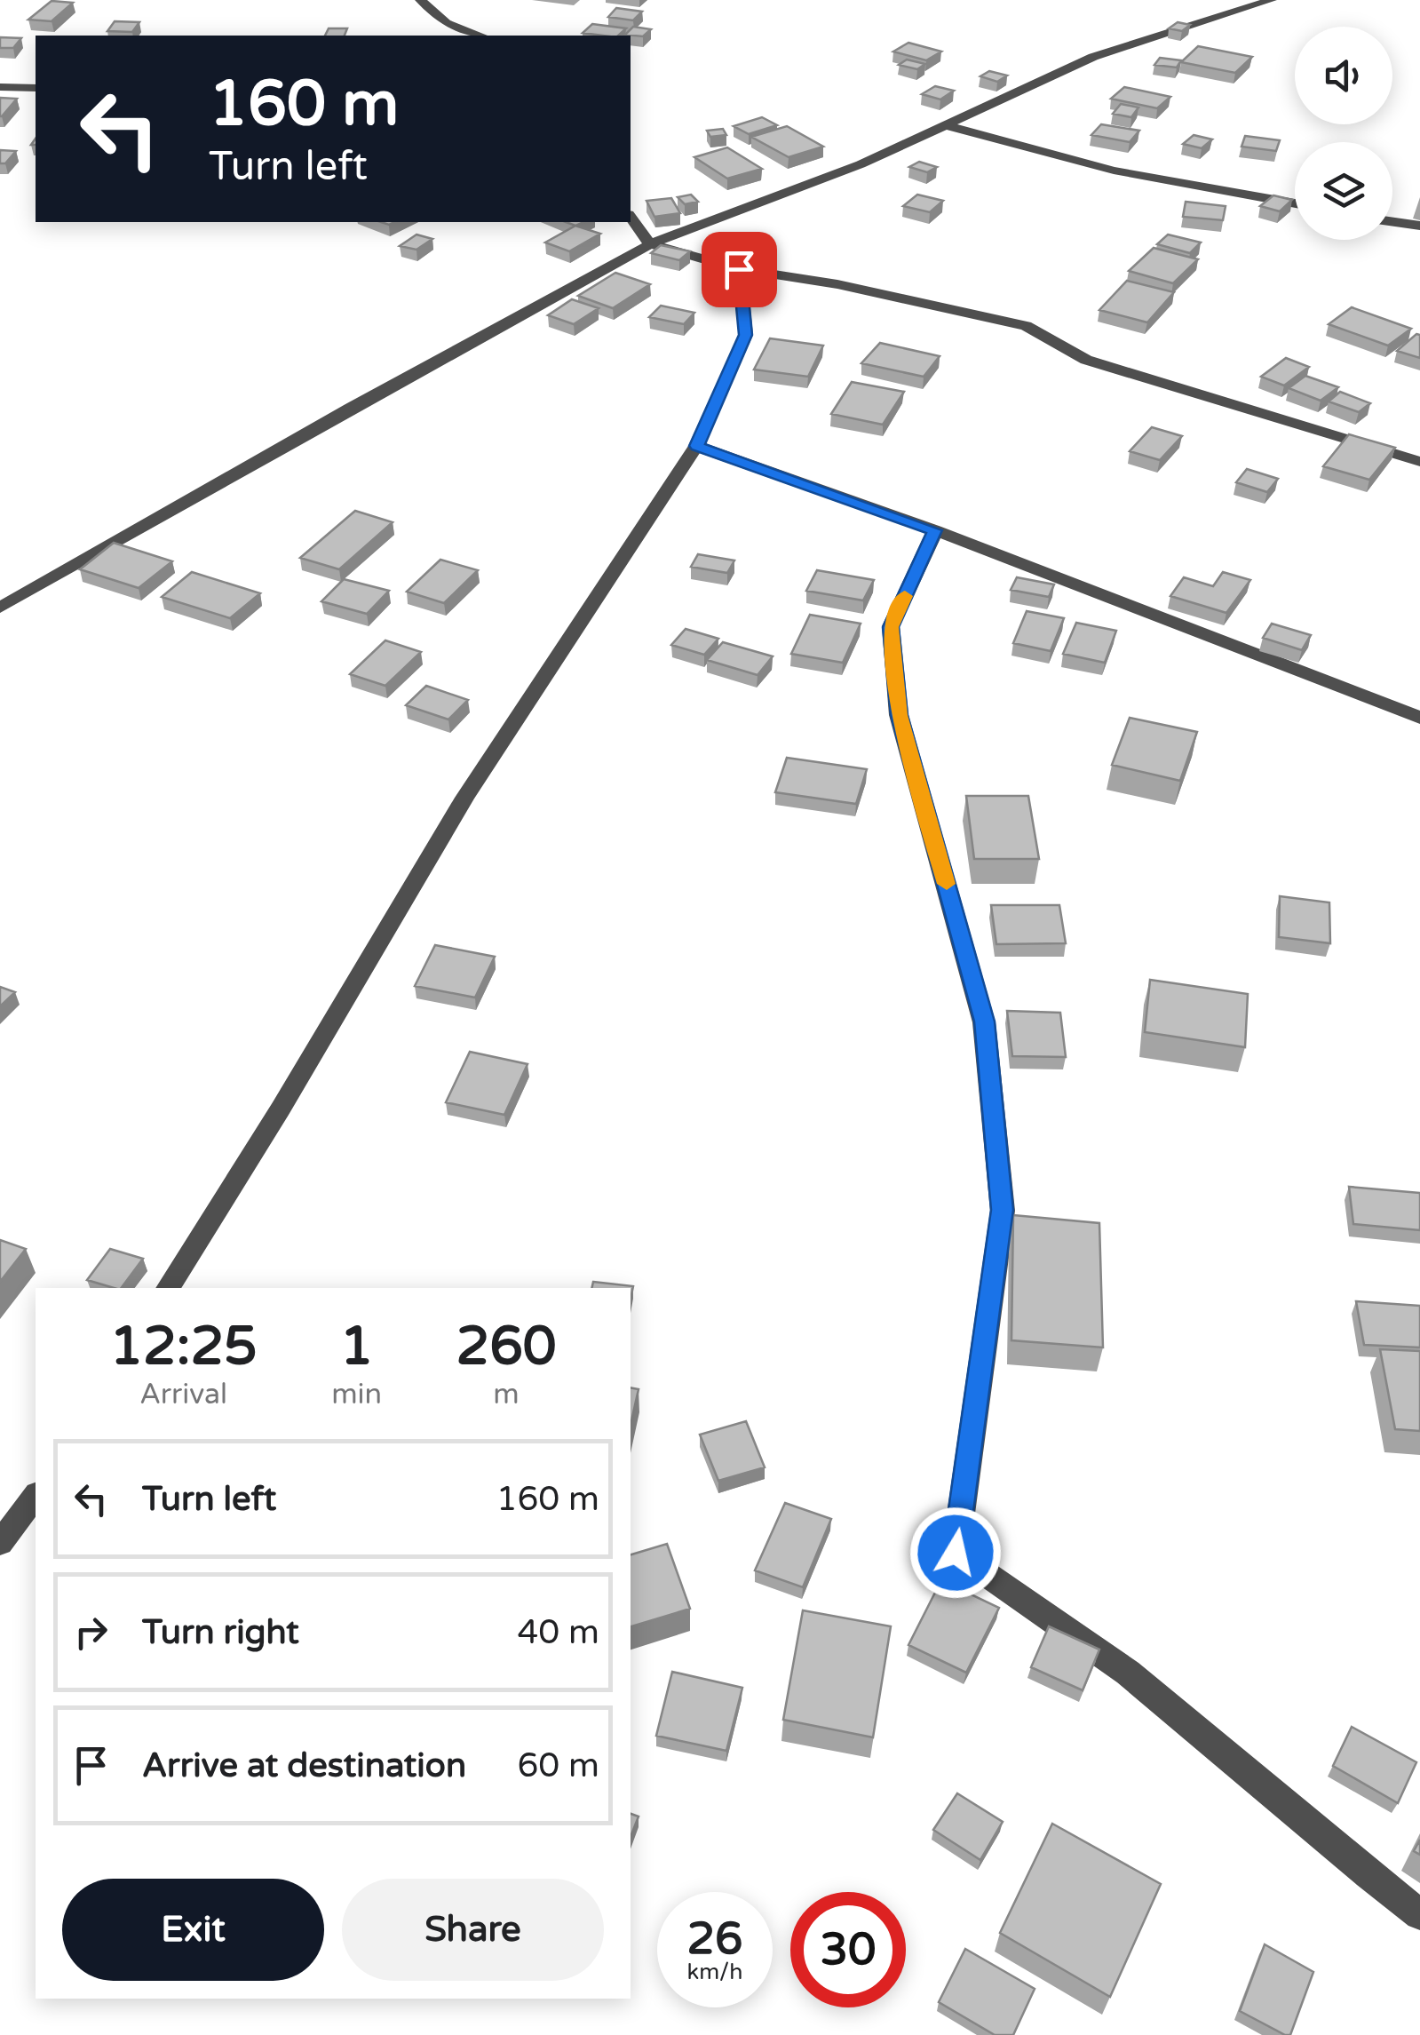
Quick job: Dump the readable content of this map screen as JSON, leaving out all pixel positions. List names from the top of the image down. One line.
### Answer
{"page":{"turn":["160 m","Turn left"],"eta":["12:25","Arrival","1","min","260","m"],"list":[{"name":"Turn left","value":"160 m"},{"name":"Turn right","value":"40 m"},{"name":"Arrive at destination","value":"60 m"}],"buttons":["Exit","Share"],"speed":"26 km/h","limit":"30"}}
